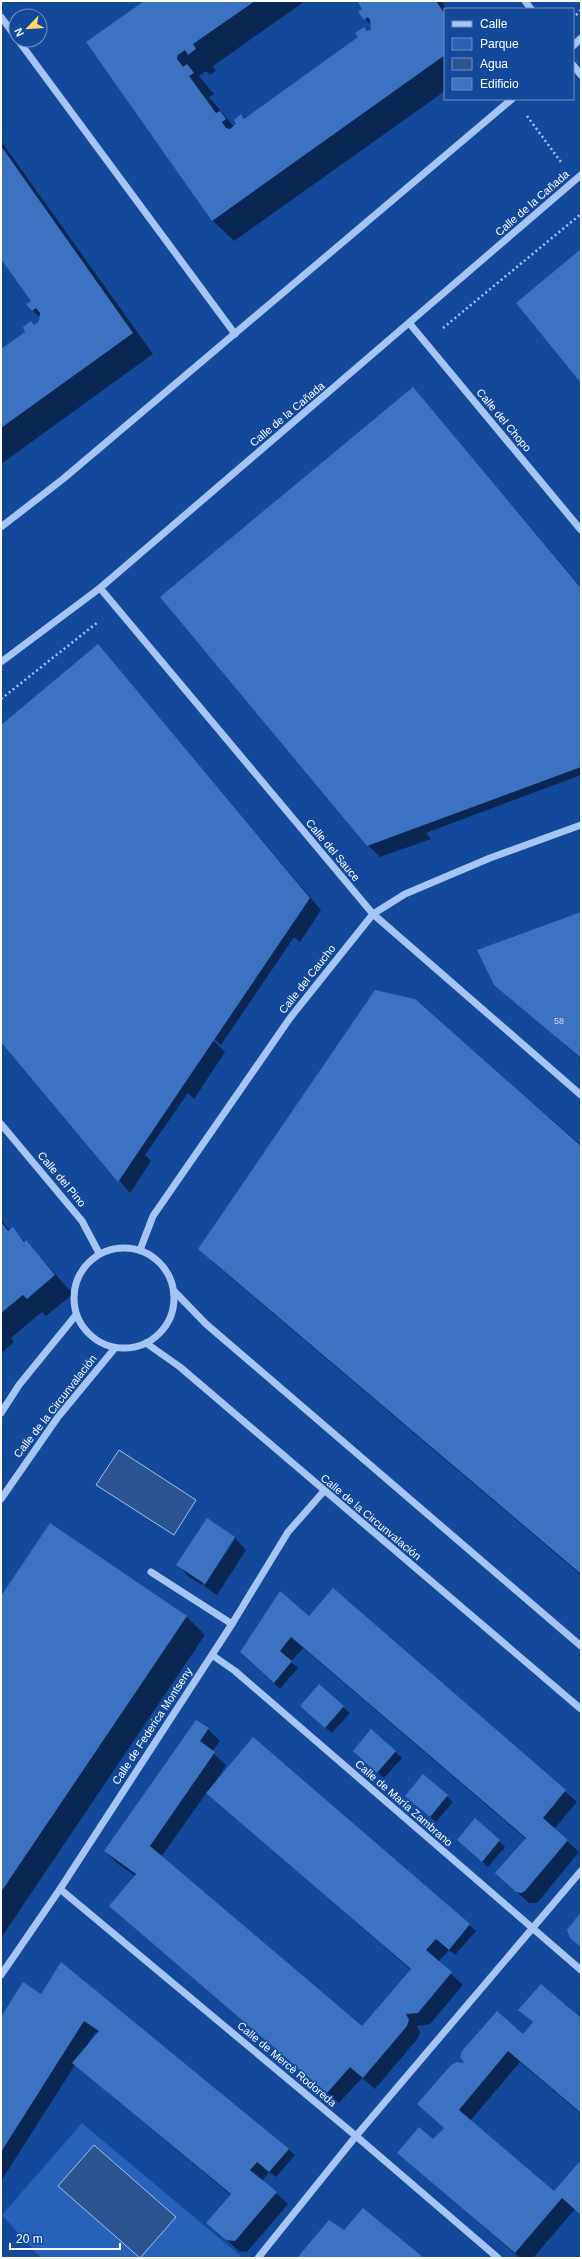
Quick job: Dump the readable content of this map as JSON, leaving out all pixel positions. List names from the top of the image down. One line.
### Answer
{"streets":{"street":["Calle de la Cañada","Calle del Chopo","Calle del Sauce","Calle del Caucho","Calle del Pino","Calle de la Circunvalación","Calle de Federica Montseny","Calle de María Zambrano","Calle de Mercè Rodoreda"]},"crossings":[["Calle de la Cañada","Calle del Chopo"],["Calle de la Cañada","Calle del Sauce"],["Calle del Sauce","Calle del Caucho"],["Calle del Caucho","Calle del Pino"],["Calle del Caucho","Calle de la Circunvalación"],["Calle del Pino","Calle de la Circunvalación"],["Calle de la Circunvalación","Calle de Federica Montseny"],["Calle de Federica Montseny","Calle de María Zambrano"],["Calle de Federica Montseny","Calle de Mercè Rodoreda"]],"house_numbers":["58"],"legend":["Calle","Parque","Agua","Edificio"],"scale_bar":"20 m","north":"bottom left"}
